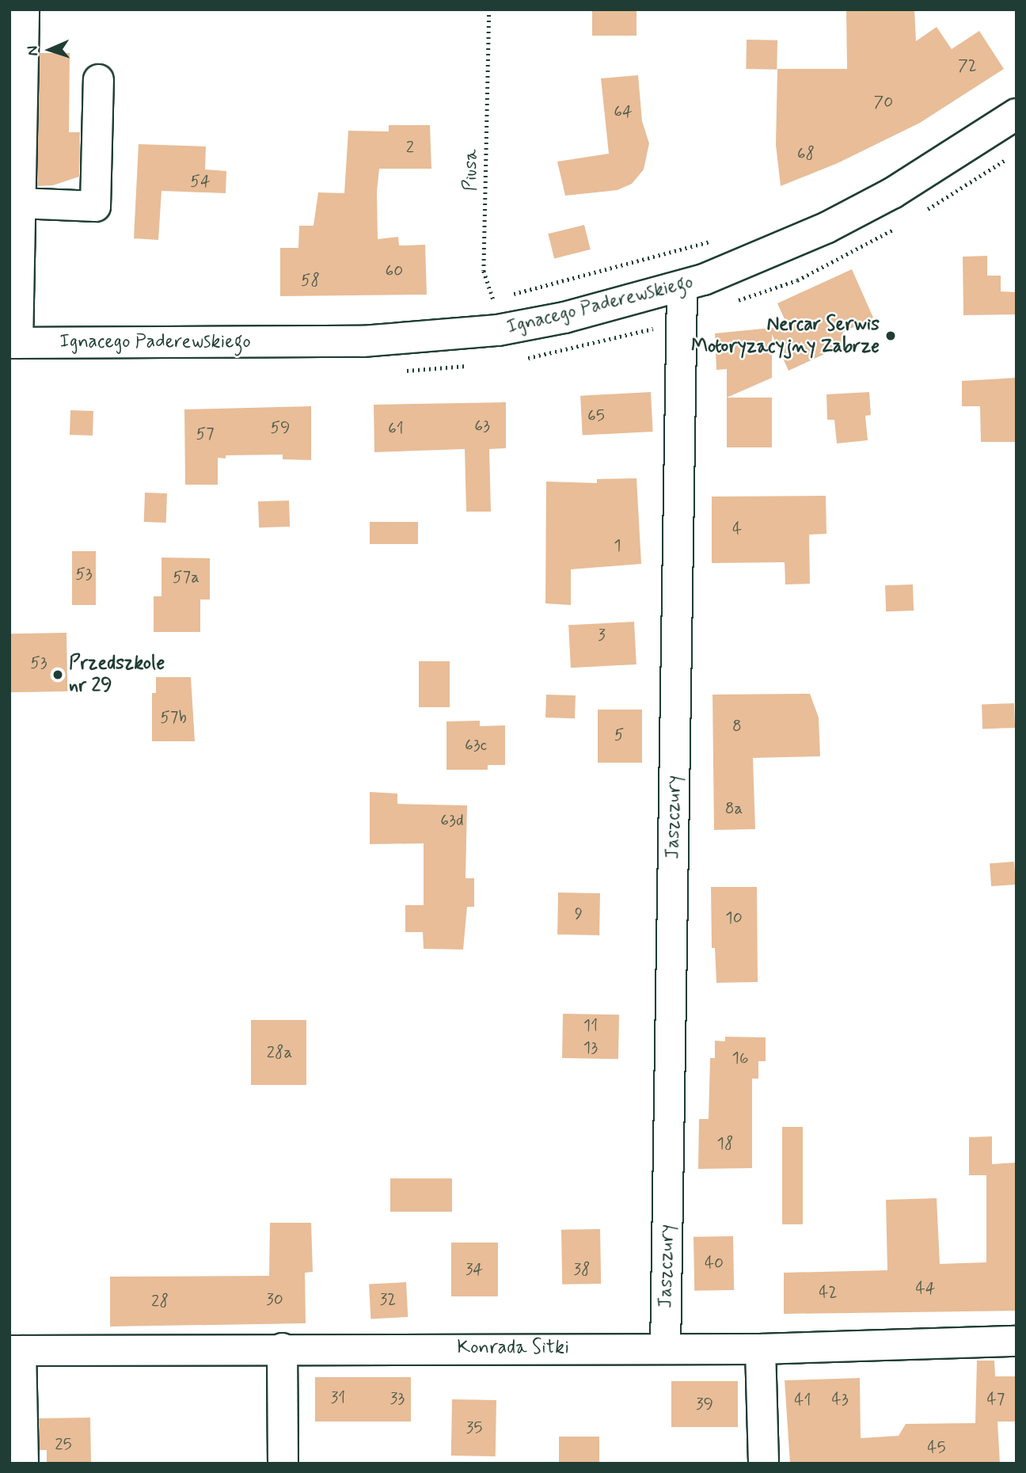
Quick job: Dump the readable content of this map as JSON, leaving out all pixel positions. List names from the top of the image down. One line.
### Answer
{"streets":{"main road":["Ignacego Paderewskiego"],"street":["Jaszczury","Konrada Sitki"],"path":["Piusa"]},"crossings":[["Piusa","Ignacego Paderewskiego"],["Ignacego Paderewskiego","Jaszczury"],["Jaszczury","Konrada Sitki"]],"places":["Nercar Serwis Motoryzacyjny Zabrze","Przedszkole nr 29"],"house_numbers":["72","70","64","2","68","54","60","58","65","63","59","61","57","4","1","53","57a","3","53","57b","8","5","63c","8a","63d","9","10","11","13","28a","16","18","40","34","38","44","42","30","32","28","31","33","43","47","41","39","35","25","45"],"north":"left"}
